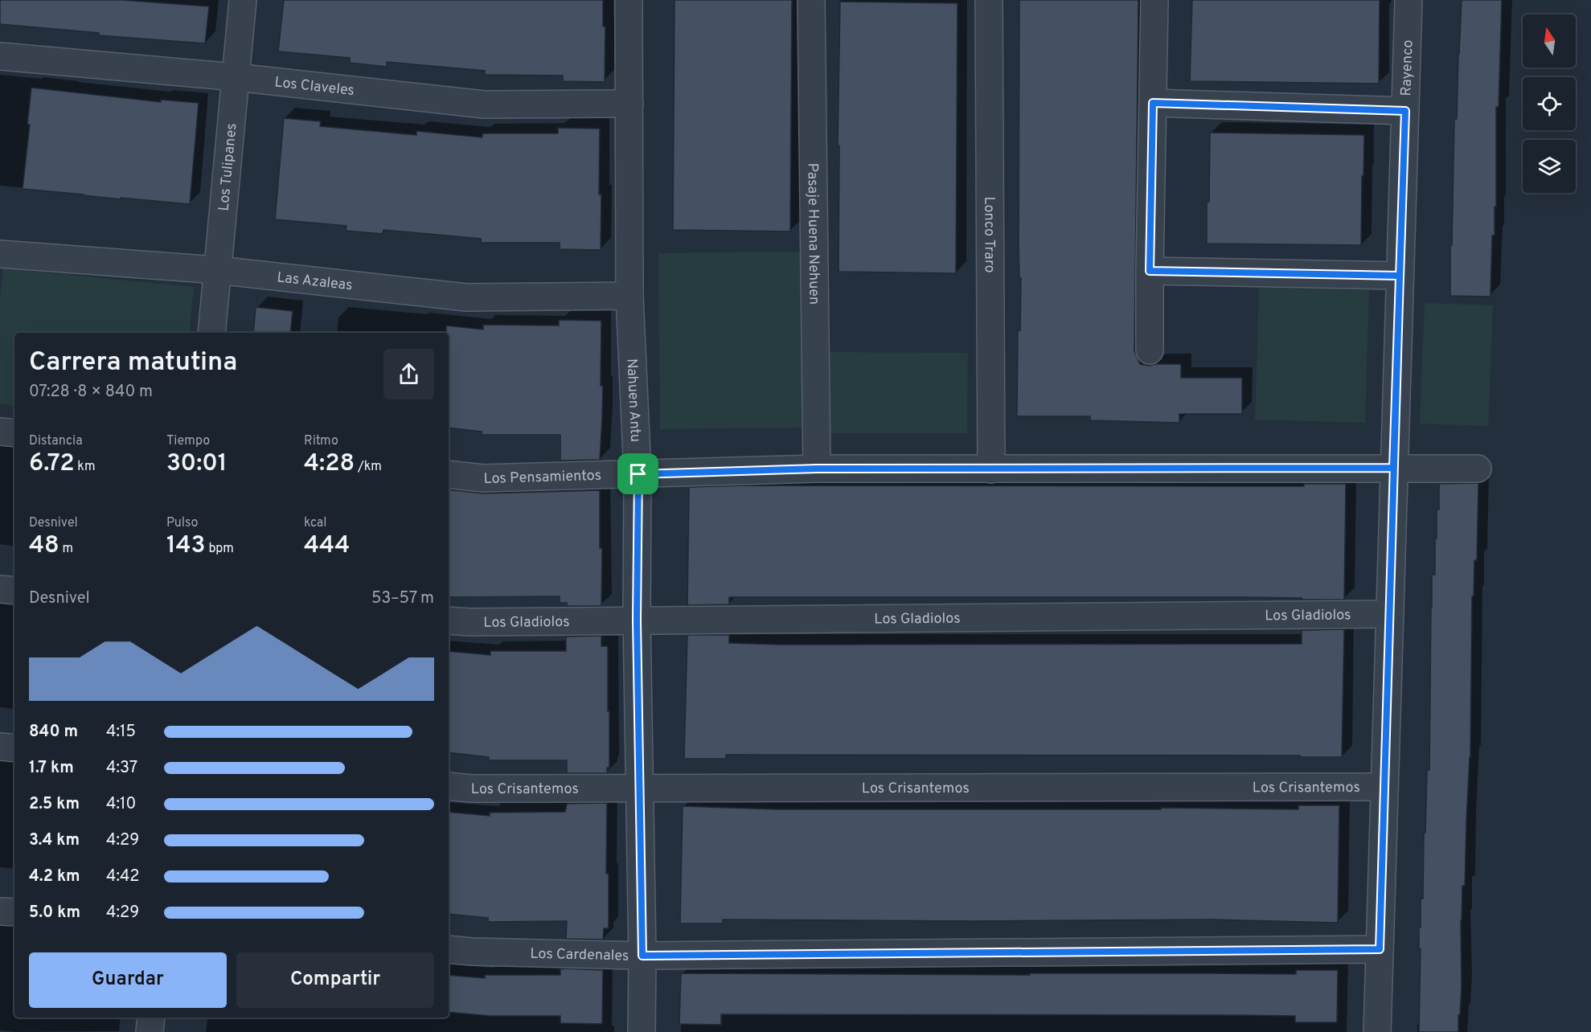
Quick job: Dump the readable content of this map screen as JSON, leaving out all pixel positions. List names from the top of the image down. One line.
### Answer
{"streets":{"street":["Rayenco","Los Claveles","Los Tulipanes","Pasaje Huena Nehuen","Lonco Traro","Las Azaleas","Nahuen Antu","Los Pensamientos","Los Gladiolos","Los Crisantemos","Los Cardenales"]},"crossings":[["Rayenco","Los Pensamientos"],["Rayenco","Los Gladiolos"],["Rayenco","Los Crisantemos"],["Rayenco","Los Cardenales"],["Los Claveles","Los Tulipanes"],["Los Claveles","Nahuen Antu"],["Los Tulipanes","Las Azaleas"],["Pasaje Huena Nehuen","Los Pensamientos"],["Lonco Traro","Los Pensamientos"],["Las Azaleas","Nahuen Antu"],["Nahuen Antu","Los Pensamientos"],["Nahuen Antu","Los Gladiolos"],["Nahuen Antu","Los Crisantemos"],["Nahuen Antu","Los Cardenales"]],"north":"top","page":{"heading":["Carrera matutina","07:28 · 8 × 840 m"],"stats":[["Distancia","6.72 km"],["Tiempo","30:01"],["Ritmo","4:28 /km"],["Desnivel","48 m"],["Pulso","143 bpm"],["kcal","444"]],"chart":["Desnivel","53–57 m"],"list":[{"name":"840 m","note":"4:15"},{"name":"1.7 km","note":"4:37"},{"name":"2.5 km","note":"4:10"},{"name":"3.4 km","note":"4:29"},{"name":"4.2 km","note":"4:42"},{"name":"5.0 km","note":"4:29"}],"buttons":["Guardar","Compartir"]}}
